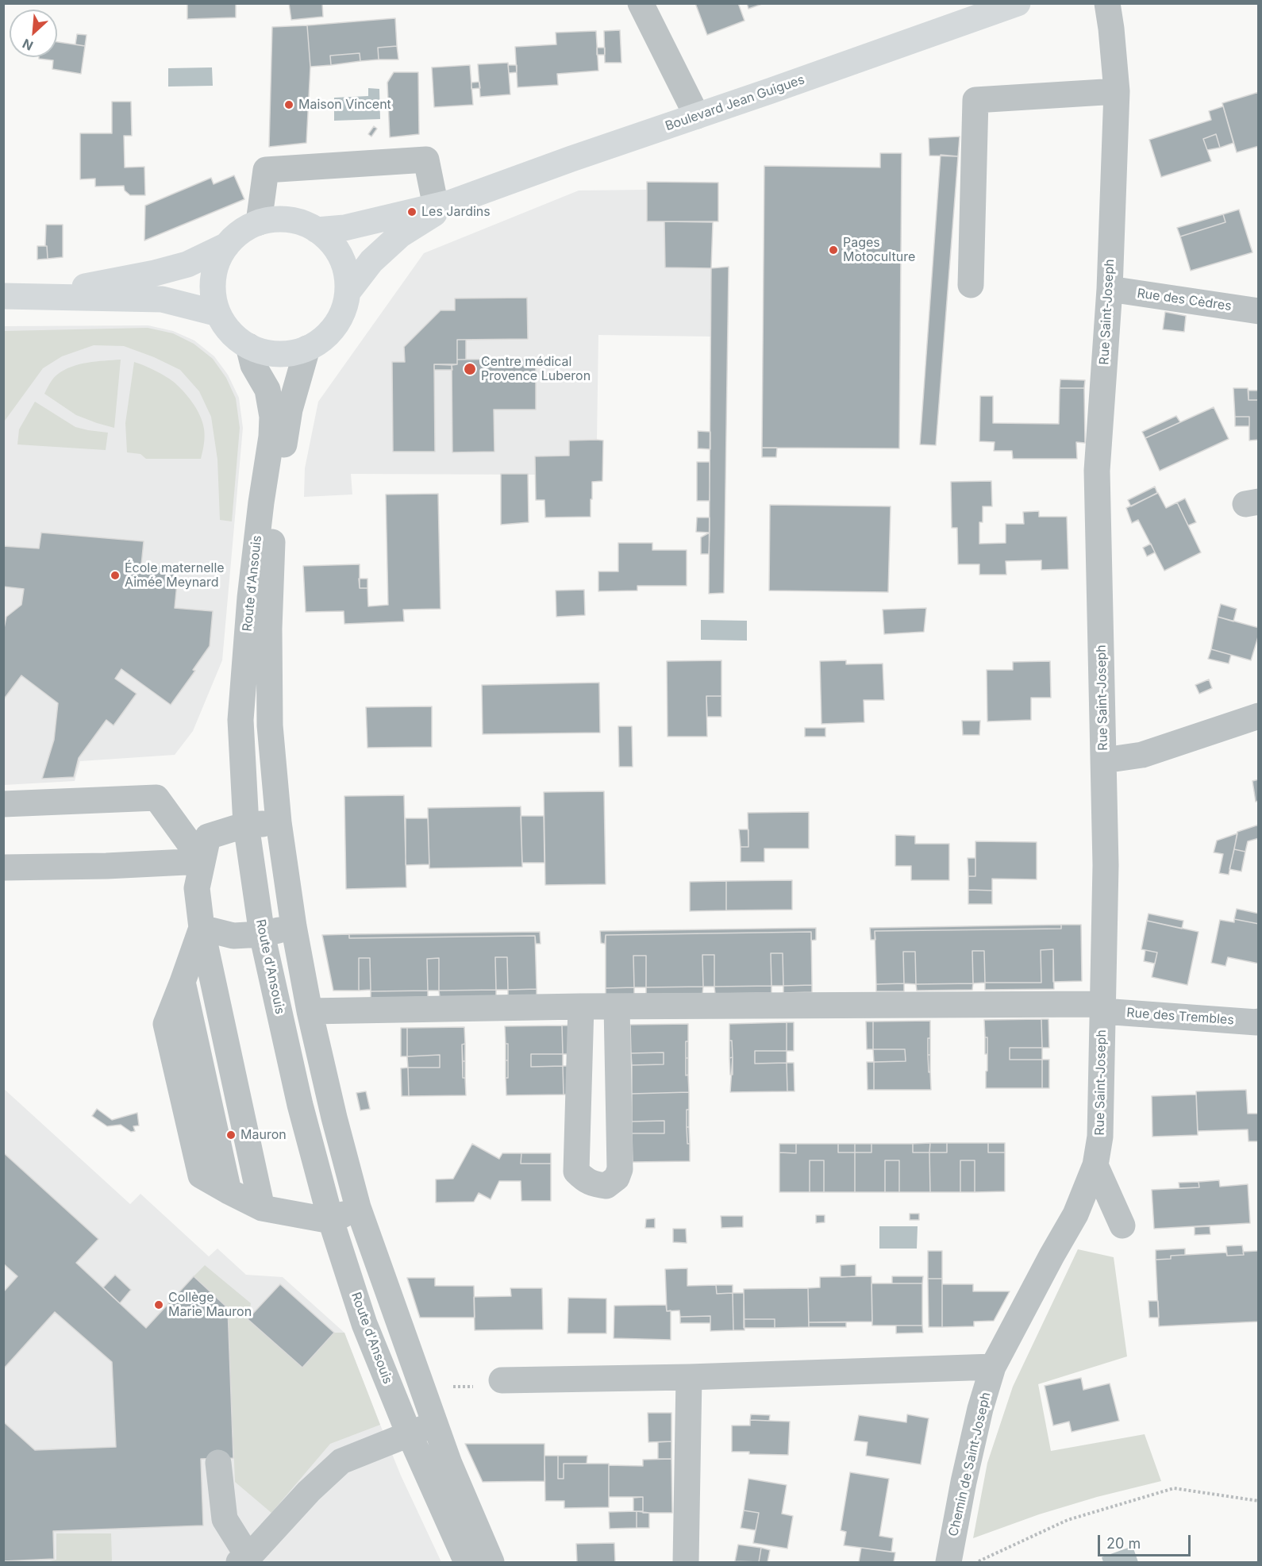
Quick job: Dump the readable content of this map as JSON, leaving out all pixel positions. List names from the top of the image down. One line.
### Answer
{"streets":{"main road":["Boulevard Jean Guigues"],"street":["Rue des Cèdres","Rue Saint-Joseph","Route d'Ansouis","Rue des Trembles","Chemin de Saint-Joseph"]},"crossings":[["Boulevard Jean Guigues","Route d'Ansouis"],["Rue des Cèdres","Rue Saint-Joseph"],["Rue Saint-Joseph","Rue des Trembles"],["Rue Saint-Joseph","Chemin de Saint-Joseph"],["Route d'Ansouis","Rue des Trembles"]],"places":["Maison Vincent","Les Jardins","Pages Motoculture","Centre médical Provence Luberon","École maternelle Aimée Meynard","Mauron","Collège Marie Mauron"],"scale_bar":"20 m","north":"bottom left"}
